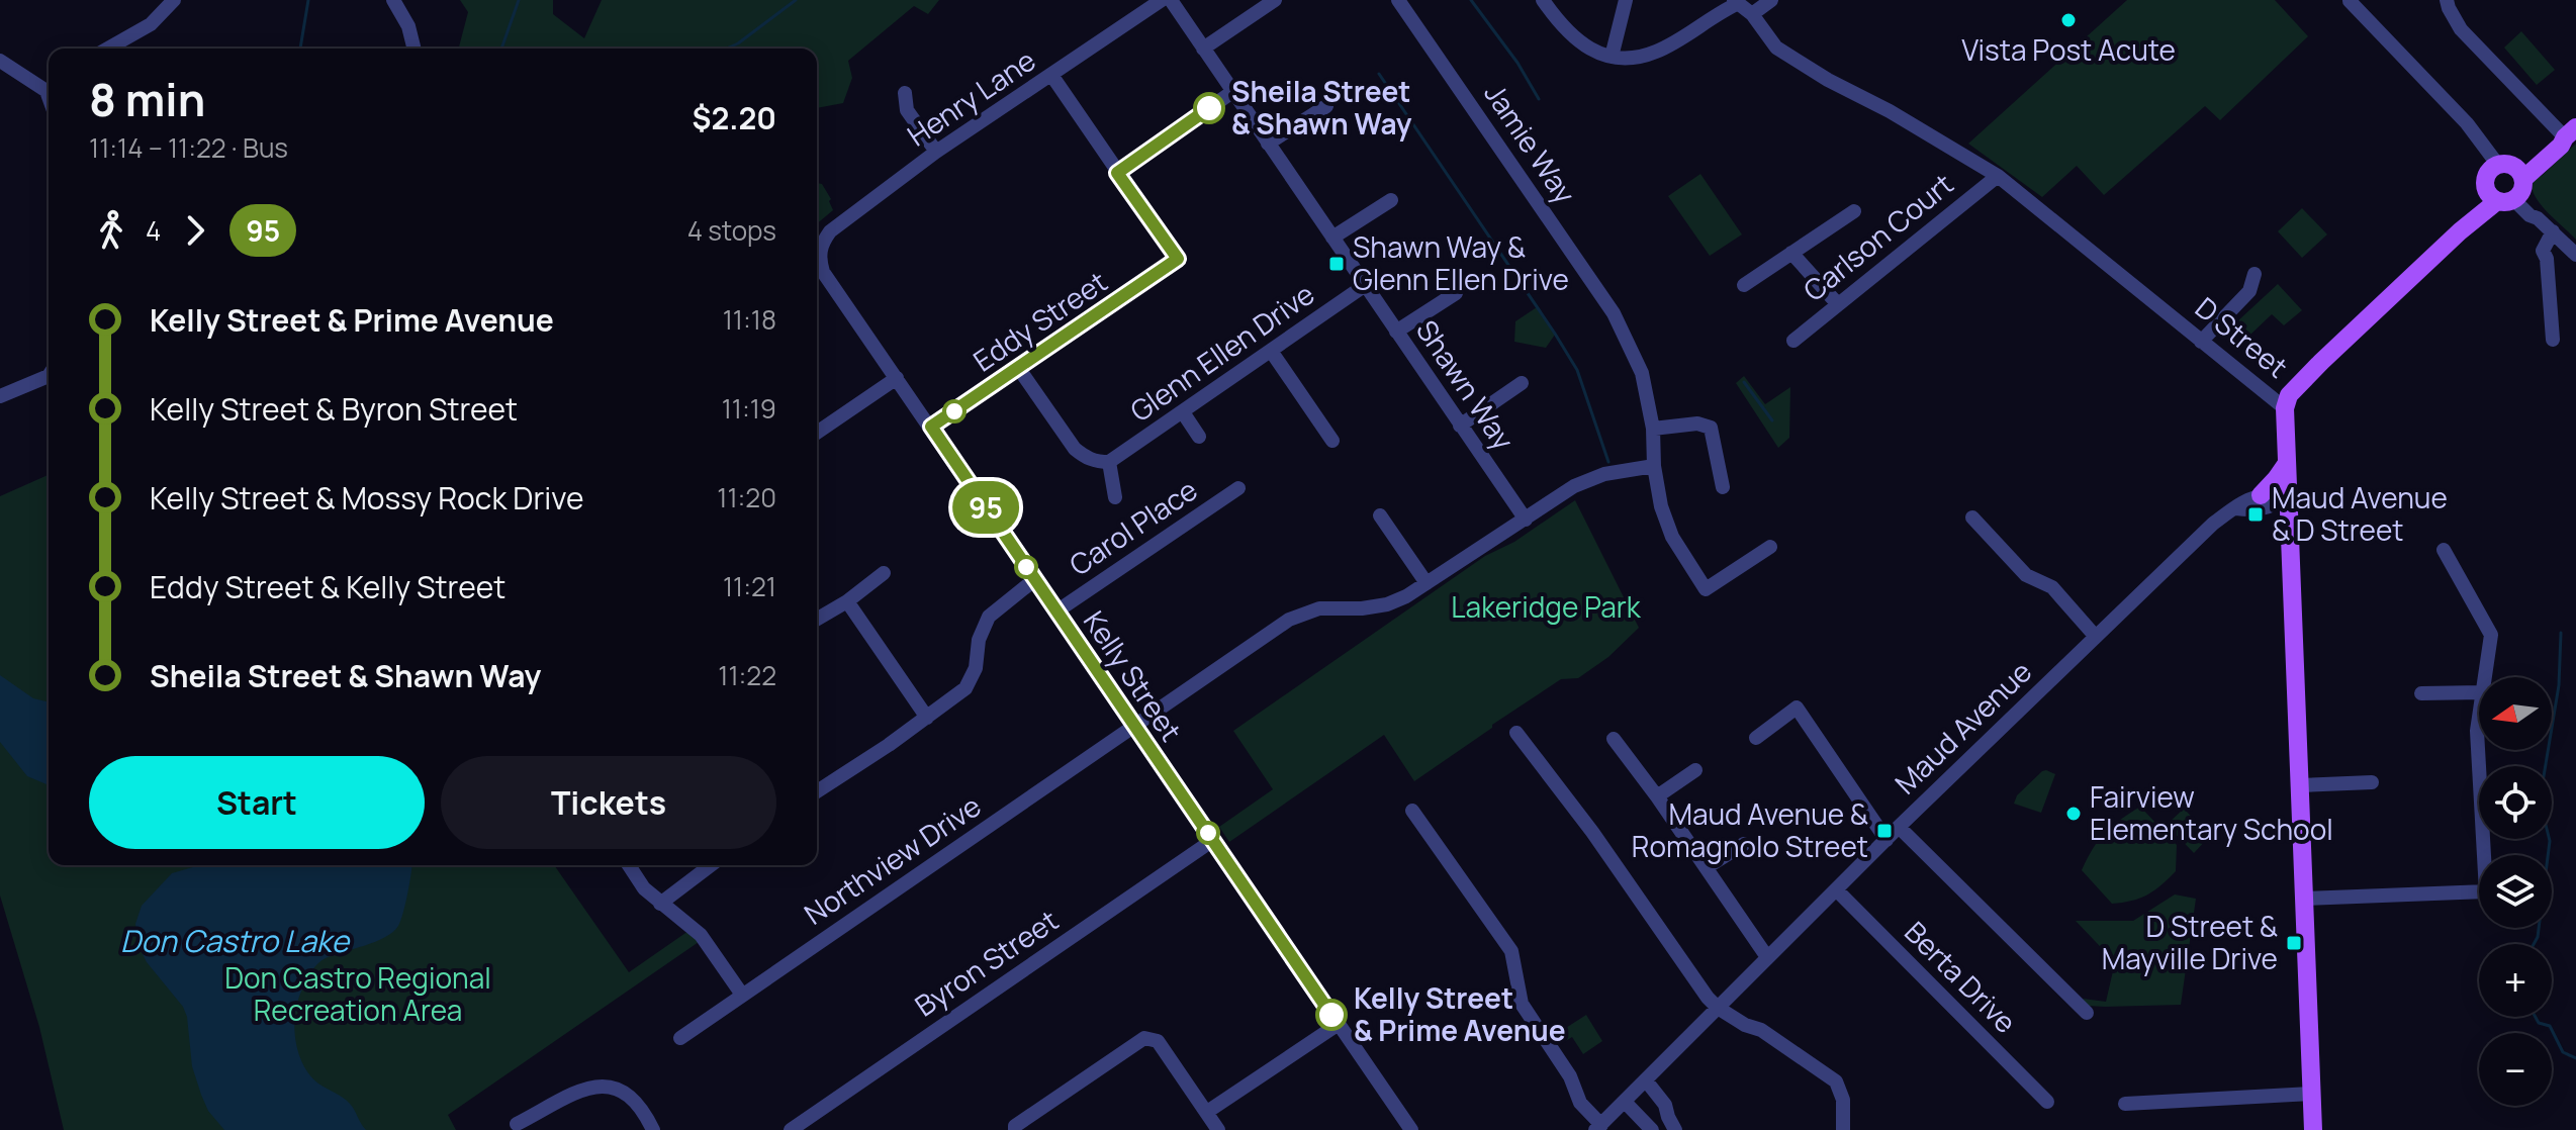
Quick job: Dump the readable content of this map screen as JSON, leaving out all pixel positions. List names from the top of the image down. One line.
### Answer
{"streets":{"main road":["D Street"],"street":["Henry Lane","Jamie Way","Carlson Court","Eddy Street","Glenn Ellen Drive","Shawn Way","Carol Place","Kelly Street","Maud Avenue","Northview Drive","Byron Street","Berta Drive"]},"crossings":[["Henry Lane","Kelly Street"],["Jamie Way","Northview Drive"],["Carlson Court","D Street"],["Eddy Street","Kelly Street"],["D Street","Maud Avenue"],["Glenn Ellen Drive","Shawn Way"],["Shawn Way","Northview Drive"],["Carol Place","Kelly Street"],["Kelly Street","Northview Drive"],["Kelly Street","Byron Street"],["Maud Avenue","Berta Drive"]],"water":["Don Castro Lake"],"parks":["Lakeridge Park","Don Castro Regional Recreation Area"],"places":{"other":["Vista Post Acute","Sheila Street & Shawn Way","Fairview Elementary School","Kelly Street & Prime Avenue"],"transit":["Shawn Way & Glenn Ellen Drive","Maud Avenue & D Street","Maud Avenue & Romagnolo Street","D Street & Mayville Drive"]},"lines":["bus line 95"],"north":"left","page":{"on_map":"95","heading":["8 min","11:14 – 11:22 · Bus","$2.20"],"legs":["4","95","4 stops"],"list":[{"name":"Kelly Street & Prime Avenue","value":"11:18"},{"name":"Kelly Street & Byron Street","value":"11:19"},{"name":"Kelly Street & Mossy Rock Drive","value":"11:20"},{"name":"Eddy Street & Kelly Street","value":"11:21"},{"name":"Sheila Street & Shawn Way","value":"11:22"}],"map_buttons":["+","−"],"buttons":["Start","Tickets"]}}
